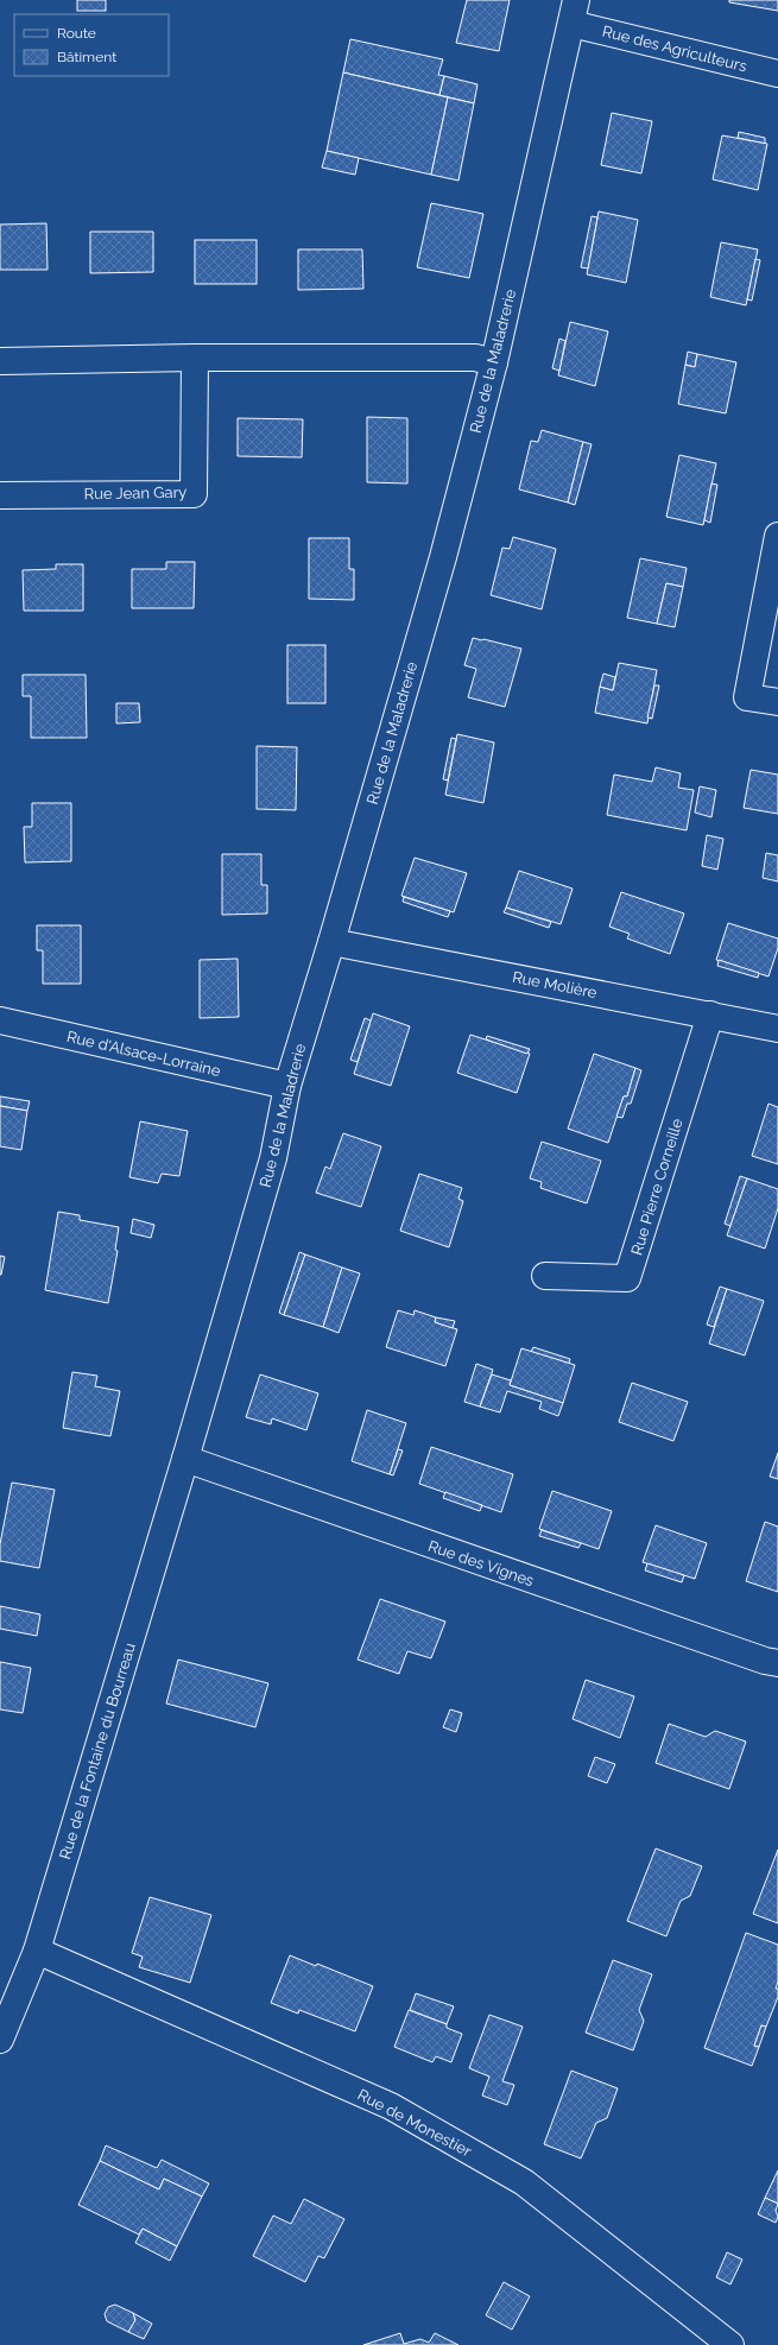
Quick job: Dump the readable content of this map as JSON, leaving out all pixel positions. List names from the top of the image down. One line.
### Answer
{"streets":{"street":["Rue des Agriculteurs","Rue de la Maladrerie","Rue Jean Gary","Rue Molière","Rue d'Alsace-Lorraine","Rue Pierre Corneille","Rue des Vignes","Rue de la Fontaine du Bourreau","Rue de Monestier"]},"crossings":[["Rue des Agriculteurs","Rue de la Maladrerie"],["Rue de la Maladrerie","Rue Molière"],["Rue de la Maladrerie","Rue d'Alsace-Lorraine"],["Rue de la Maladrerie","Rue des Vignes"],["Rue de la Maladrerie","Rue de la Fontaine du Bourreau"],["Rue Molière","Rue Pierre Corneille"],["Rue des Vignes","Rue de la Fontaine du Bourreau"],["Rue de la Fontaine du Bourreau","Rue de Monestier"]],"legend":["Route","Bâtiment"]}
